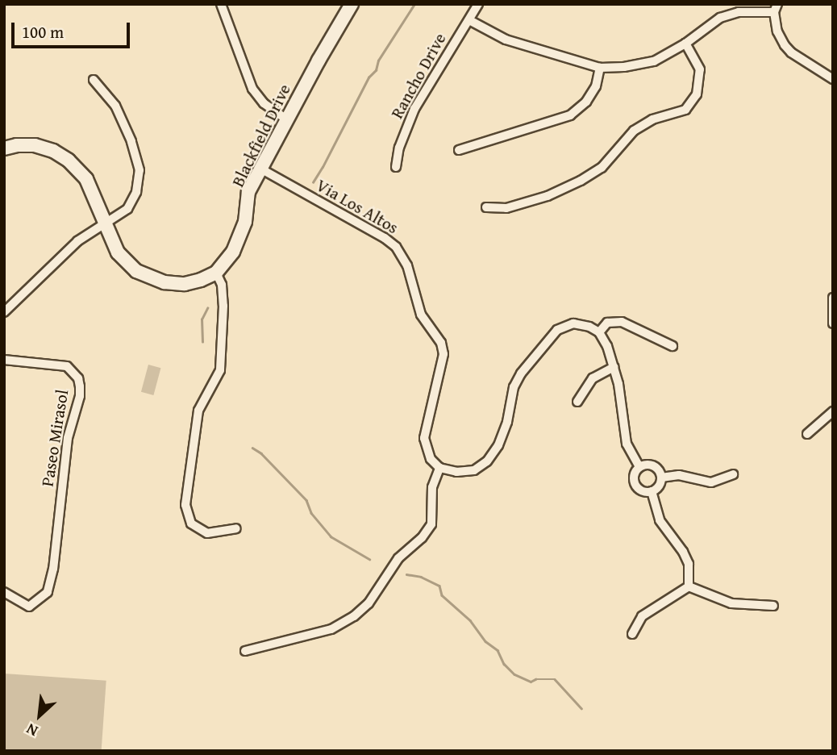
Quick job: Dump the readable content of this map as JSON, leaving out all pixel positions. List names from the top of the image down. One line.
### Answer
{"streets":{"street":["Rancho Drive","Blackfield Drive","Via Los Altos","Paseo Mirasol"]},"crossings":[["Blackfield Drive","Via Los Altos"]],"scale_bar":"100 m","north":"bottom left"}
